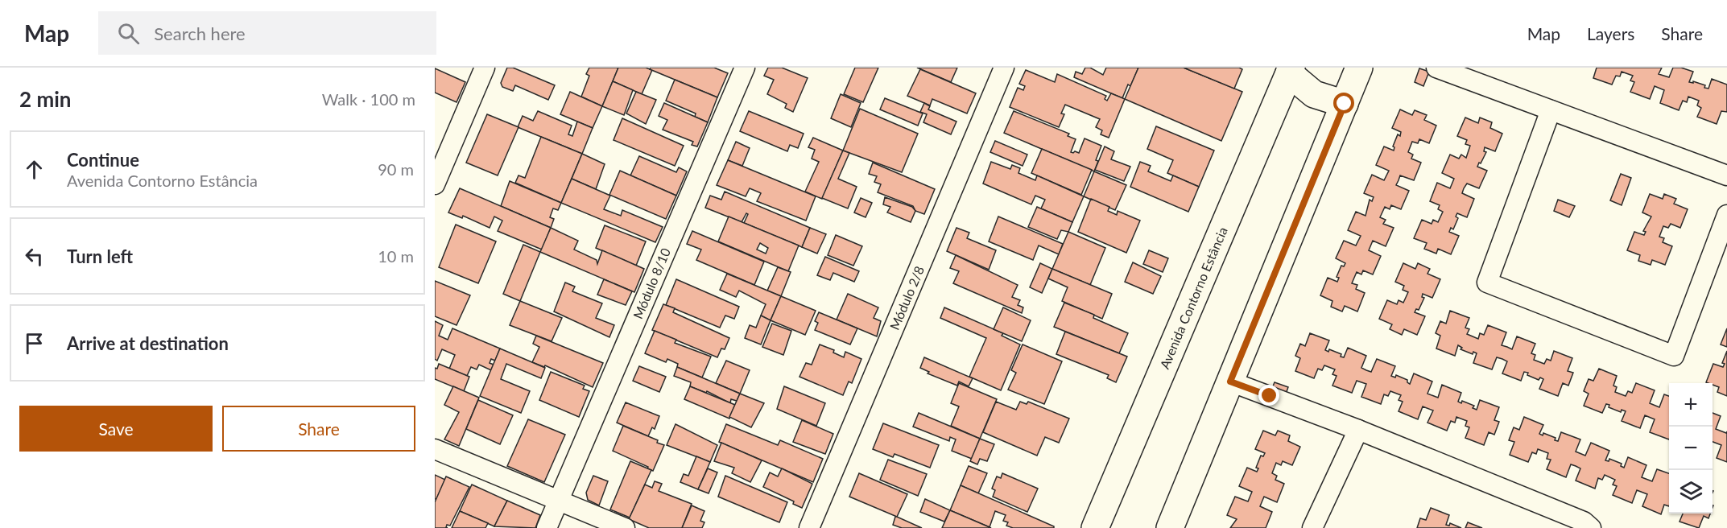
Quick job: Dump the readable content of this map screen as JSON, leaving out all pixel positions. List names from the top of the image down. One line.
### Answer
{"streets":{"street":["Módulo 8/10","Módulo 2/8","Avenida Contorno Estância"]},"page":{"header":"Map","search":"Search here","nav":["Map","Layers","Share"],"heading":["2 min","Walk · 100 m"],"list":[["Continue","Avenida Contorno Estância","90 m"],["Turn left","10 m"],"Arrive at destination"],"map_buttons":["+","−"],"buttons":["Save","Share"]}}
